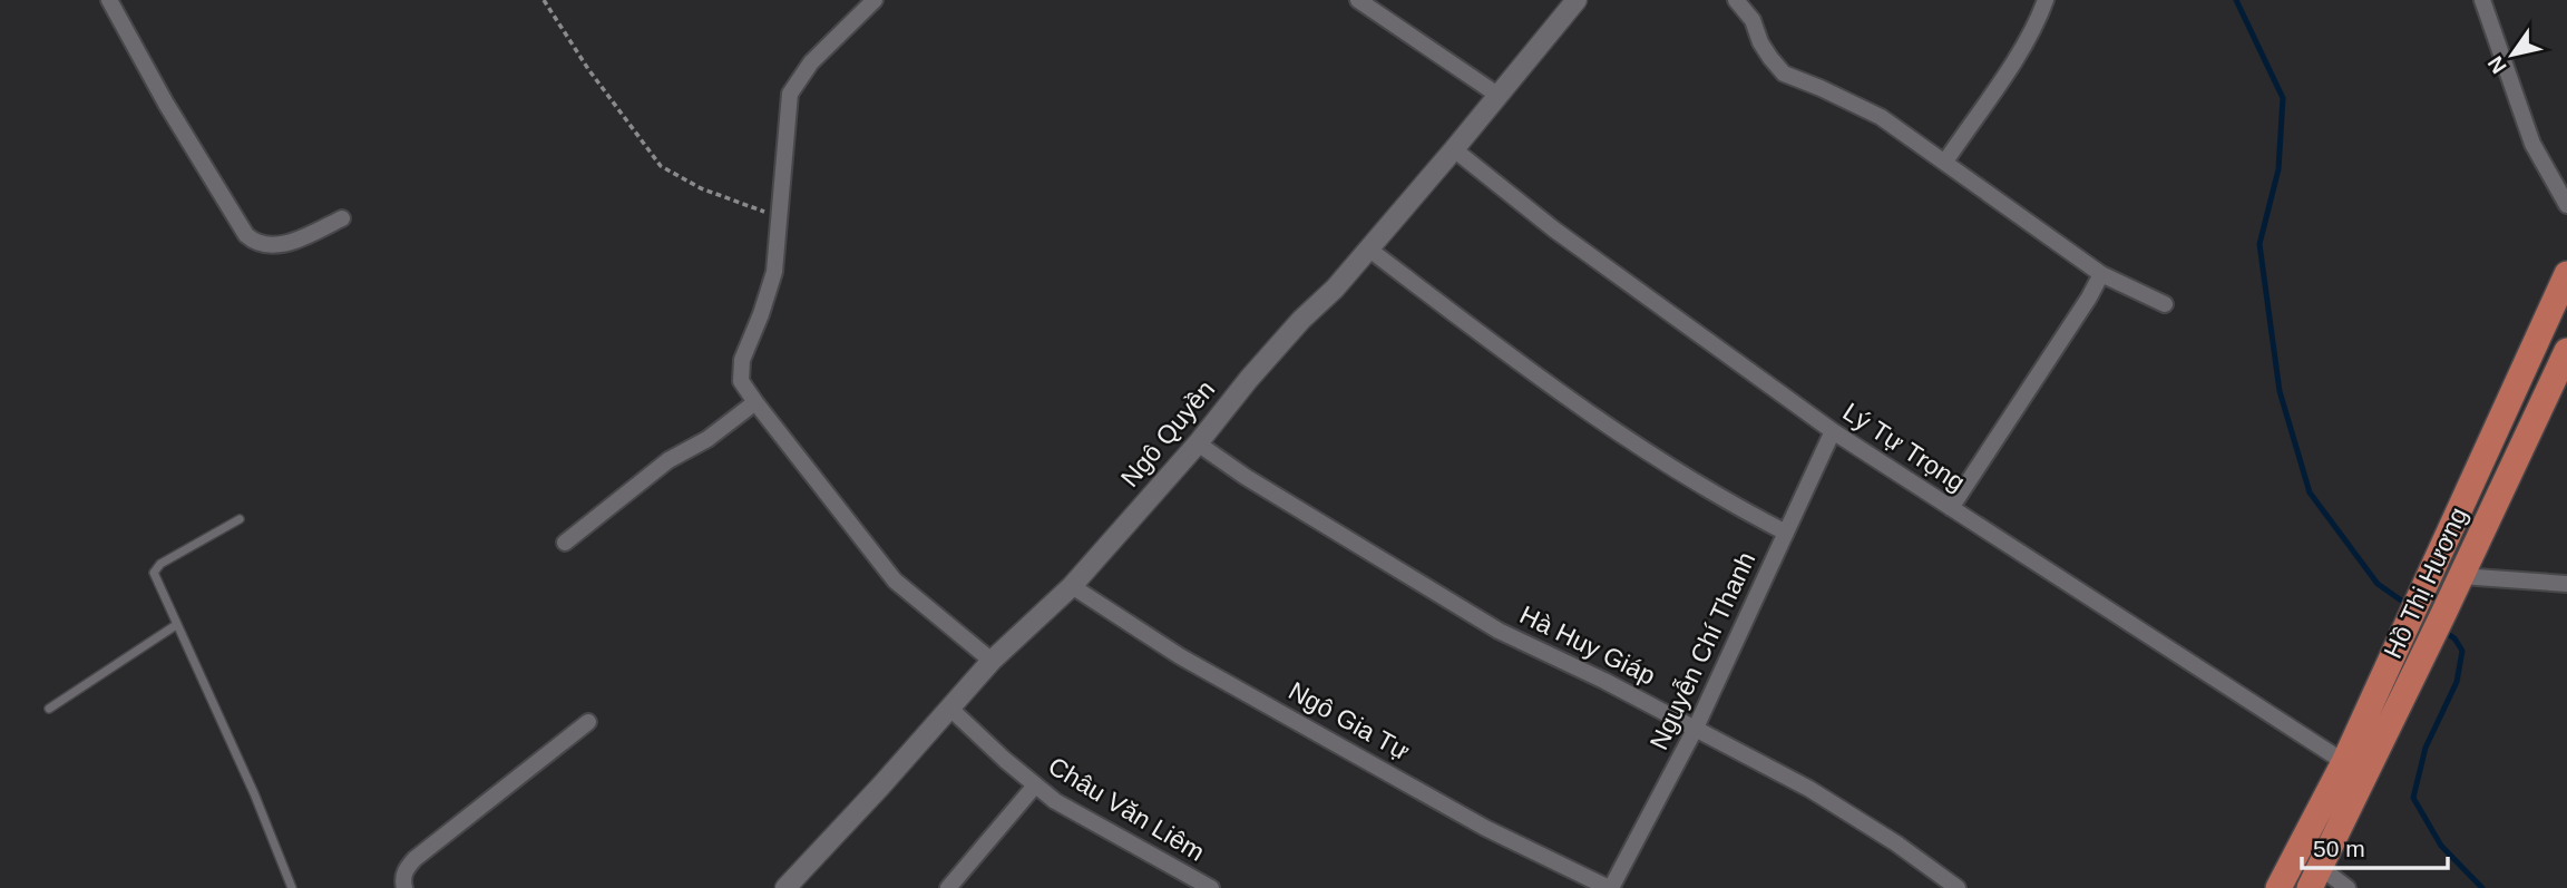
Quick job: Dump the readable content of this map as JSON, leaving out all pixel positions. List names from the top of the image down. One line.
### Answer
{"streets":{"main road":["Hồ Thị Hương"],"street":["Ngô Quyền","Lý Tự Trọng","Hà Huy Giáp","Nguyễn Chí Thanh","Ngô Gia Tự","Châu Văn Liêm"]},"crossings":[["Ngô Quyền","Lý Tự Trọng"],["Ngô Quyền","Hà Huy Giáp"],["Ngô Quyền","Ngô Gia Tự"],["Ngô Quyền","Châu Văn Liêm"],["Lý Tự Trọng","Hồ Thị Hương"],["Lý Tự Trọng","Nguyễn Chí Thanh"],["Hà Huy Giáp","Nguyễn Chí Thanh"],["Nguyễn Chí Thanh","Ngô Gia Tự"]],"scale_bar":"50 m","north":"bottom left"}
